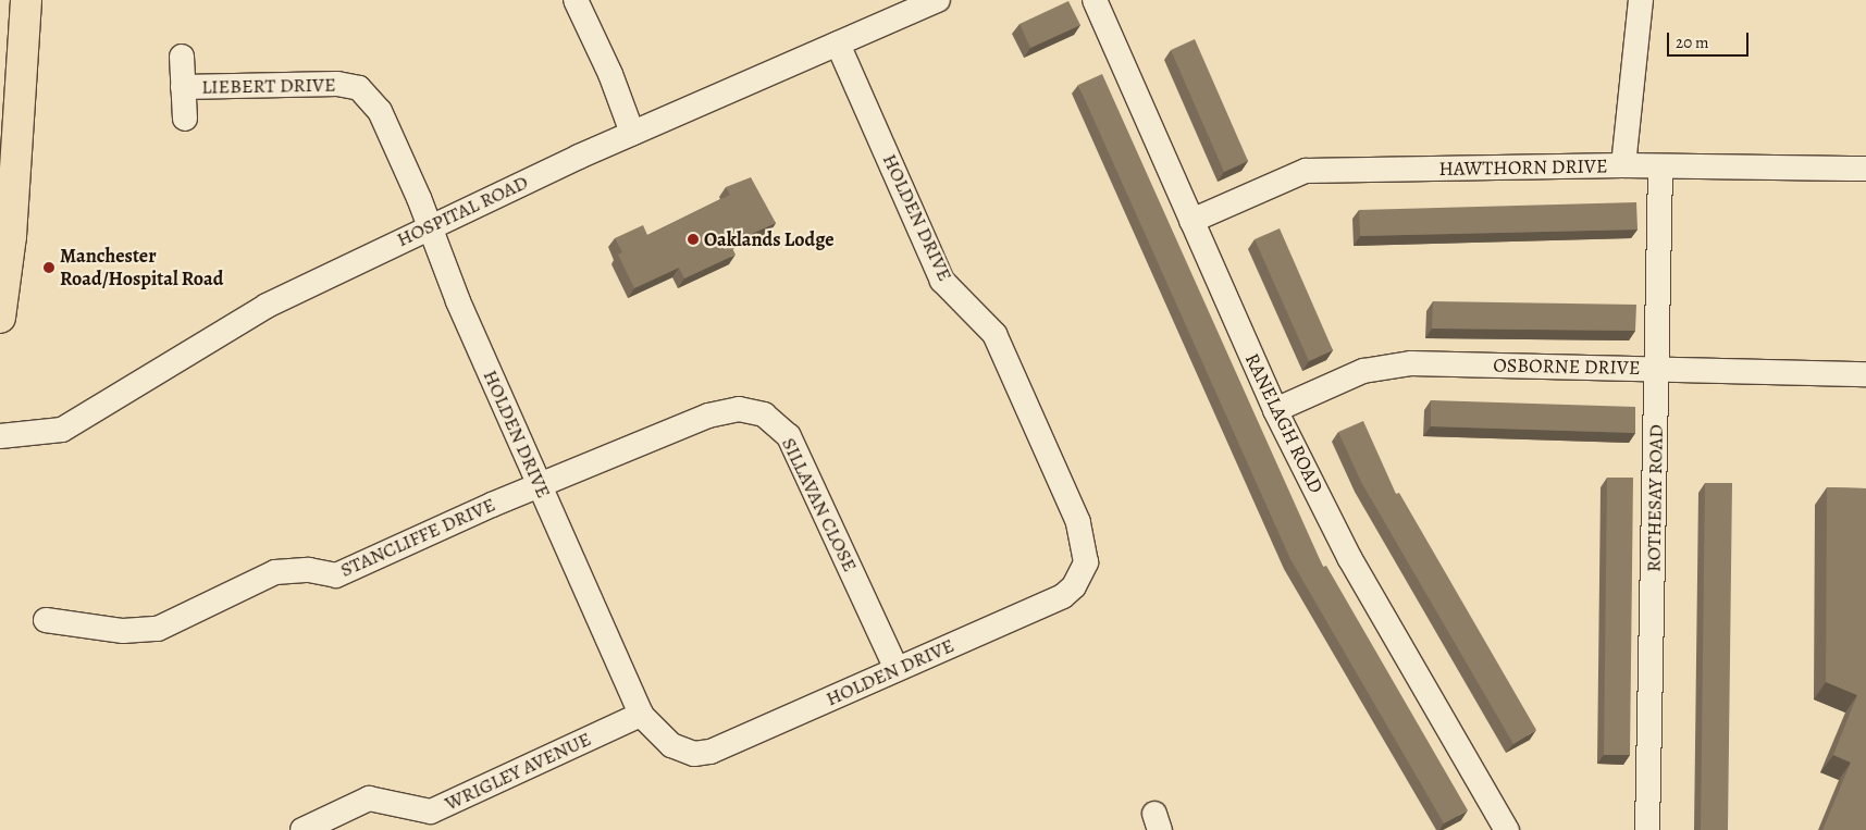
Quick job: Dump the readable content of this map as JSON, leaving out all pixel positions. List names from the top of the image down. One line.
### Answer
{"streets":{"street":["LIEBERT DRIVE","HAWTHORN DRIVE","HOSPITAL ROAD","HOLDEN DRIVE","OSBORNE DRIVE","RANELAGH ROAD","ROTHESAY ROAD","SILLAVAN CLOSE","STANCLIFFE DRIVE","WRIGLEY AVENUE"]},"crossings":[["LIEBERT DRIVE","HOSPITAL ROAD"],["LIEBERT DRIVE","HOLDEN DRIVE"],["HAWTHORN DRIVE","RANELAGH ROAD"],["HAWTHORN DRIVE","ROTHESAY ROAD"],["HOSPITAL ROAD","HOLDEN DRIVE"],["HOLDEN DRIVE","SILLAVAN CLOSE"],["HOLDEN DRIVE","STANCLIFFE DRIVE"],["HOLDEN DRIVE","WRIGLEY AVENUE"],["OSBORNE DRIVE","RANELAGH ROAD"],["OSBORNE DRIVE","ROTHESAY ROAD"],["SILLAVAN CLOSE","STANCLIFFE DRIVE"]],"places":["Oaklands Lodge","Manchester Road/Hospital Road"],"scale_bar":"20 m"}
